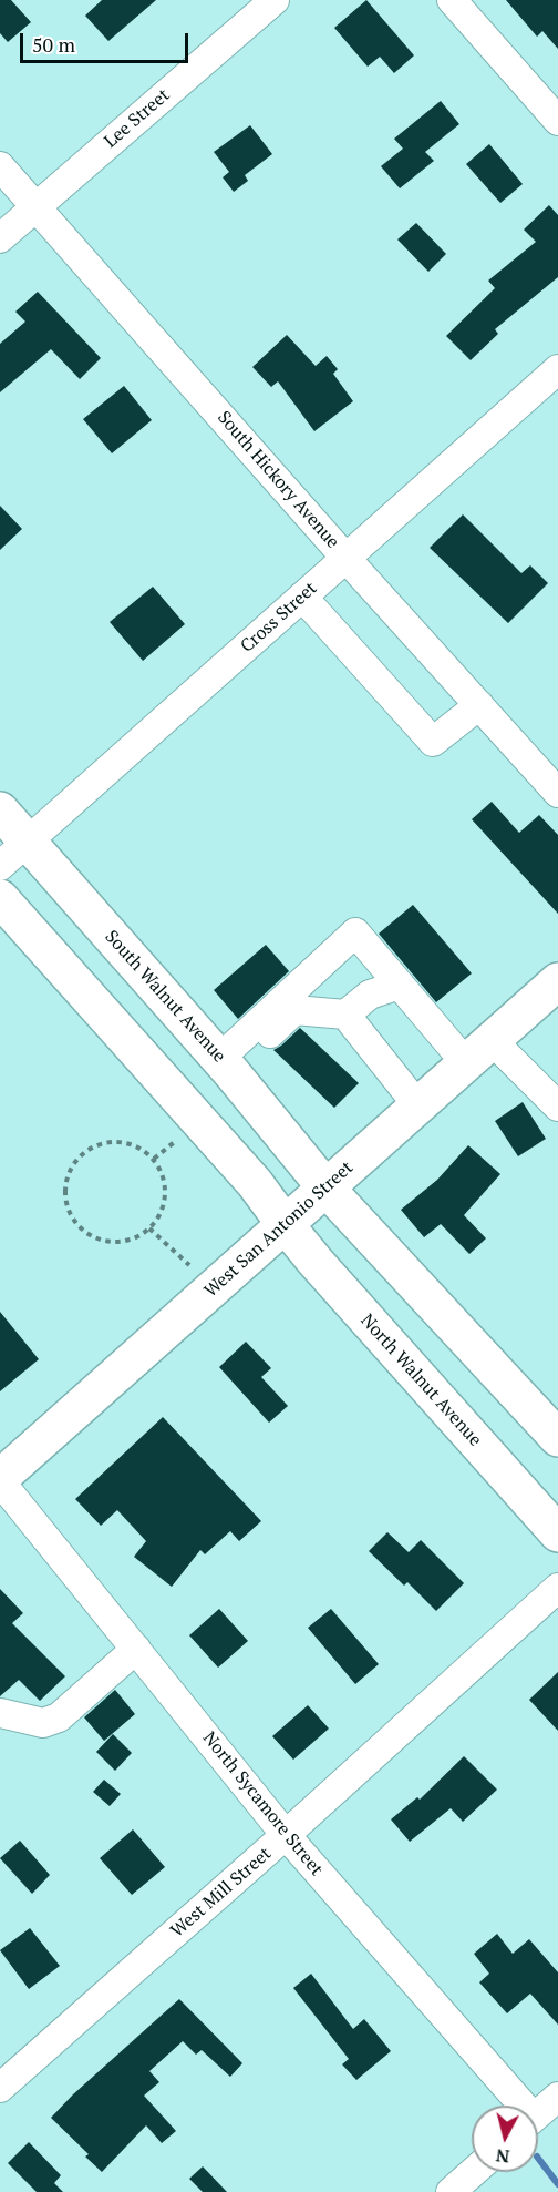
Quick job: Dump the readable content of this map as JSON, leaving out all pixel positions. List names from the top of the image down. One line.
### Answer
{"streets":{"main road":["South Walnut Avenue","West San Antonio Street","North Walnut Avenue"],"street":["Lee Street","South Hickory Avenue","Cross Street","North Sycamore Street","West Mill Street"]},"crossings":[["Lee Street","South Hickory Avenue"],["South Hickory Avenue","Cross Street"],["Cross Street","South Walnut Avenue"],["South Walnut Avenue","West San Antonio Street"],["West San Antonio Street","North Walnut Avenue"],["West San Antonio Street","North Sycamore Street"],["North Sycamore Street","West Mill Street"]],"scale_bar":"50 m","north":"bottom"}
